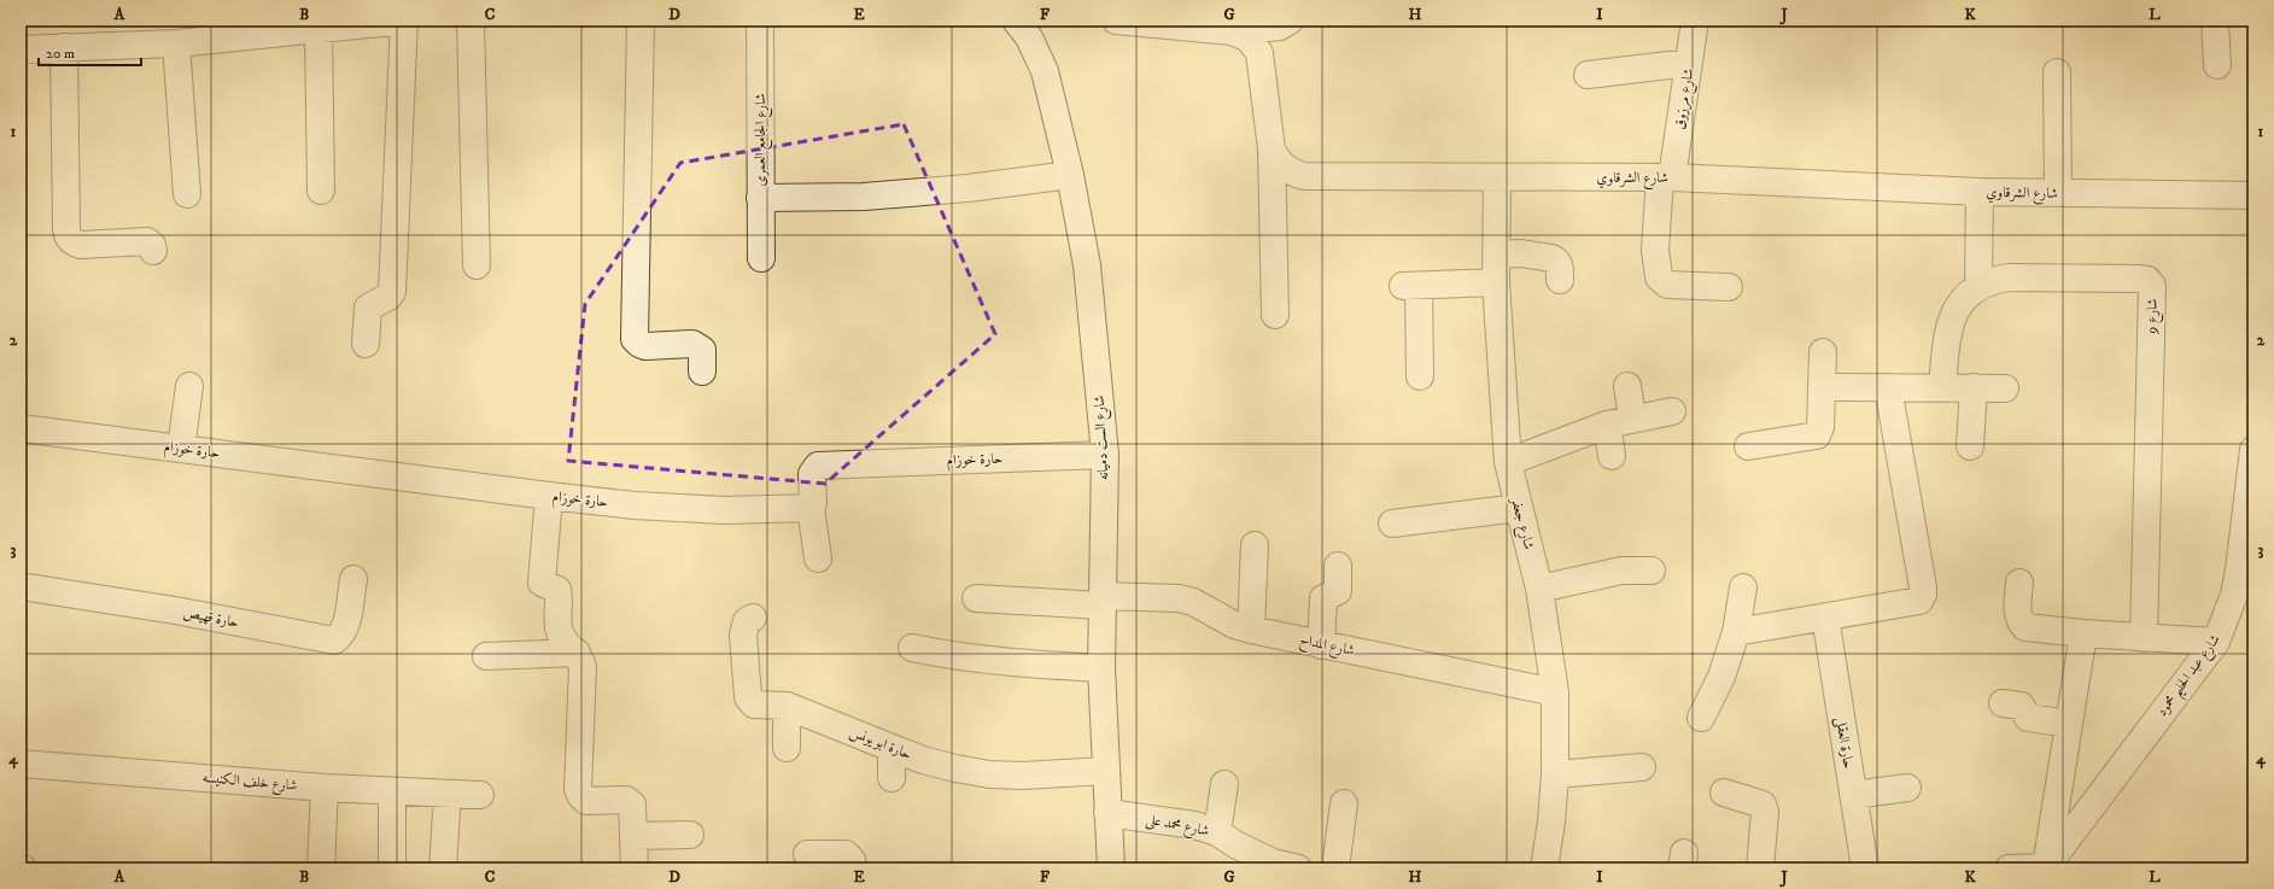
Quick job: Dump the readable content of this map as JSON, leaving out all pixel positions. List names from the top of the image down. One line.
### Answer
{"streets":{"street":["شارع مرزوق","شارع الجامع العمرى","شارع الشرقاوي","شارع 9","شارع الست دميانه","حارة خوزام","شارع جعفر","حارة قهيص","شارع المداح","شارع عبد الحليم محمود","حارة ابو يونس","حارة العقلى","شارع خلف الكنيسه","شارع محمد على"]},"crossings":[["شارع مرزوق","شارع الشرقاوي"],["شارع الشرقاوي","شارع جعفر"],["شارع الست دميانه","حارة خوزام"],["شارع الست دميانه","شارع المداح"],["شارع الست دميانه","حارة ابو يونس"],["شارع الست دميانه","شارع محمد على"],["شارع جعفر","شارع المداح"]],"scale_bar":"20 m","grid":{"columns":["A","B","C","D","E","F","G","H","I","J","K","L"],"rows":["1","2","3","4"]}}
